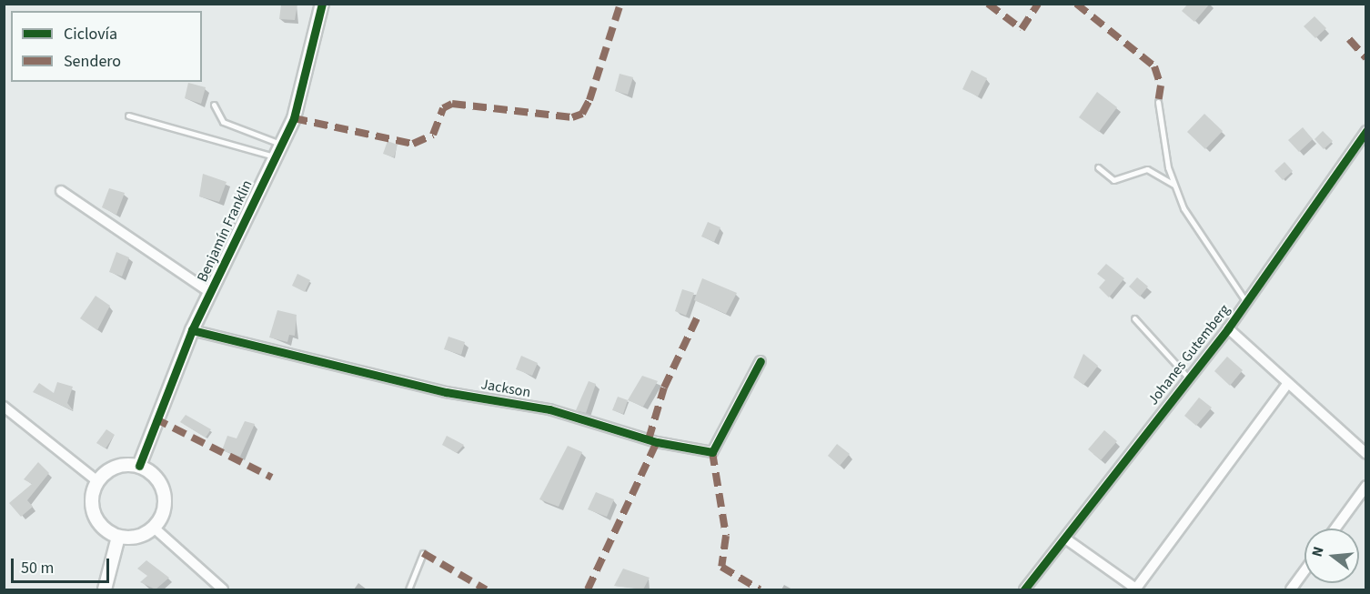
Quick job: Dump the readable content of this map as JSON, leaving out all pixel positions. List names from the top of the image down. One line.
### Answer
{"streets":{"street":["Benjamín Franklin","Johanes Gutemberg","Jackson"]},"crossings":[["Benjamín Franklin","Jackson"]],"legend":["Ciclovía","Sendero"],"scale_bar":"50 m","north":"left"}
